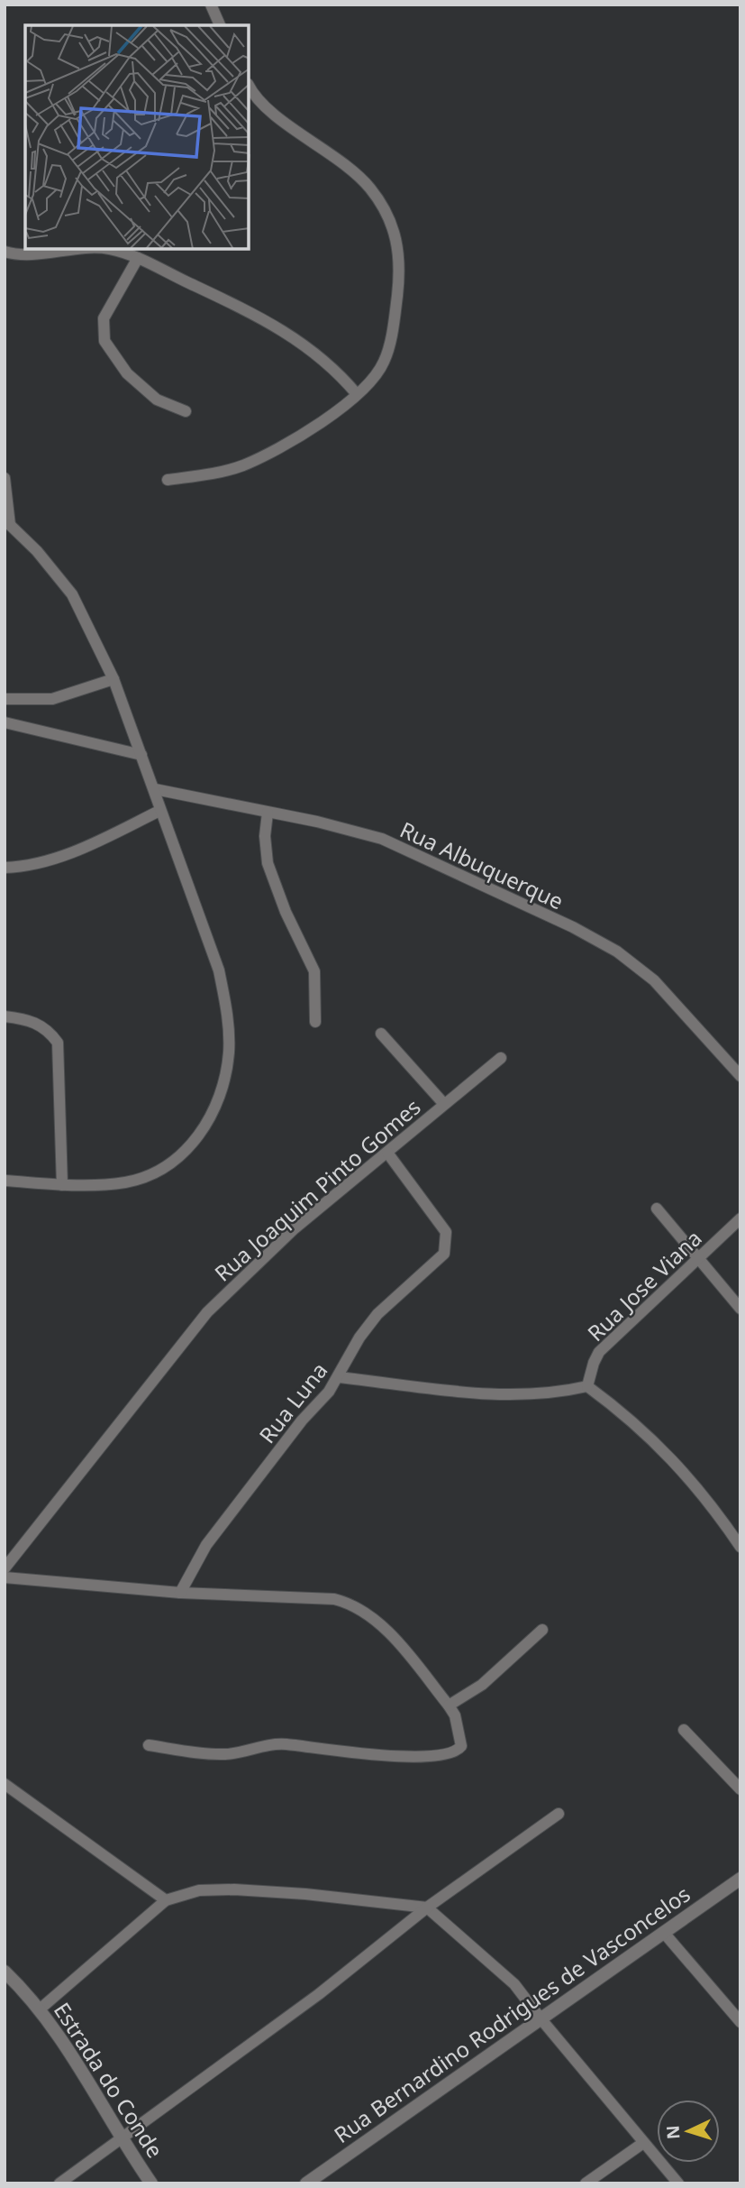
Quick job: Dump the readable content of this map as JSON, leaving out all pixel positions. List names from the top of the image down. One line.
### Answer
{"streets":{"street":["Rua Albuquerque","Rua Joaquim Pinto Gomes","Rua Jose Viana","Rua Luna","Rua Bernardino Rodrigues de Vasconcelos","Estrada do Conde"]},"crossings":[["Rua Joaquim Pinto Gomes","Rua Luna"]],"north":"left"}
